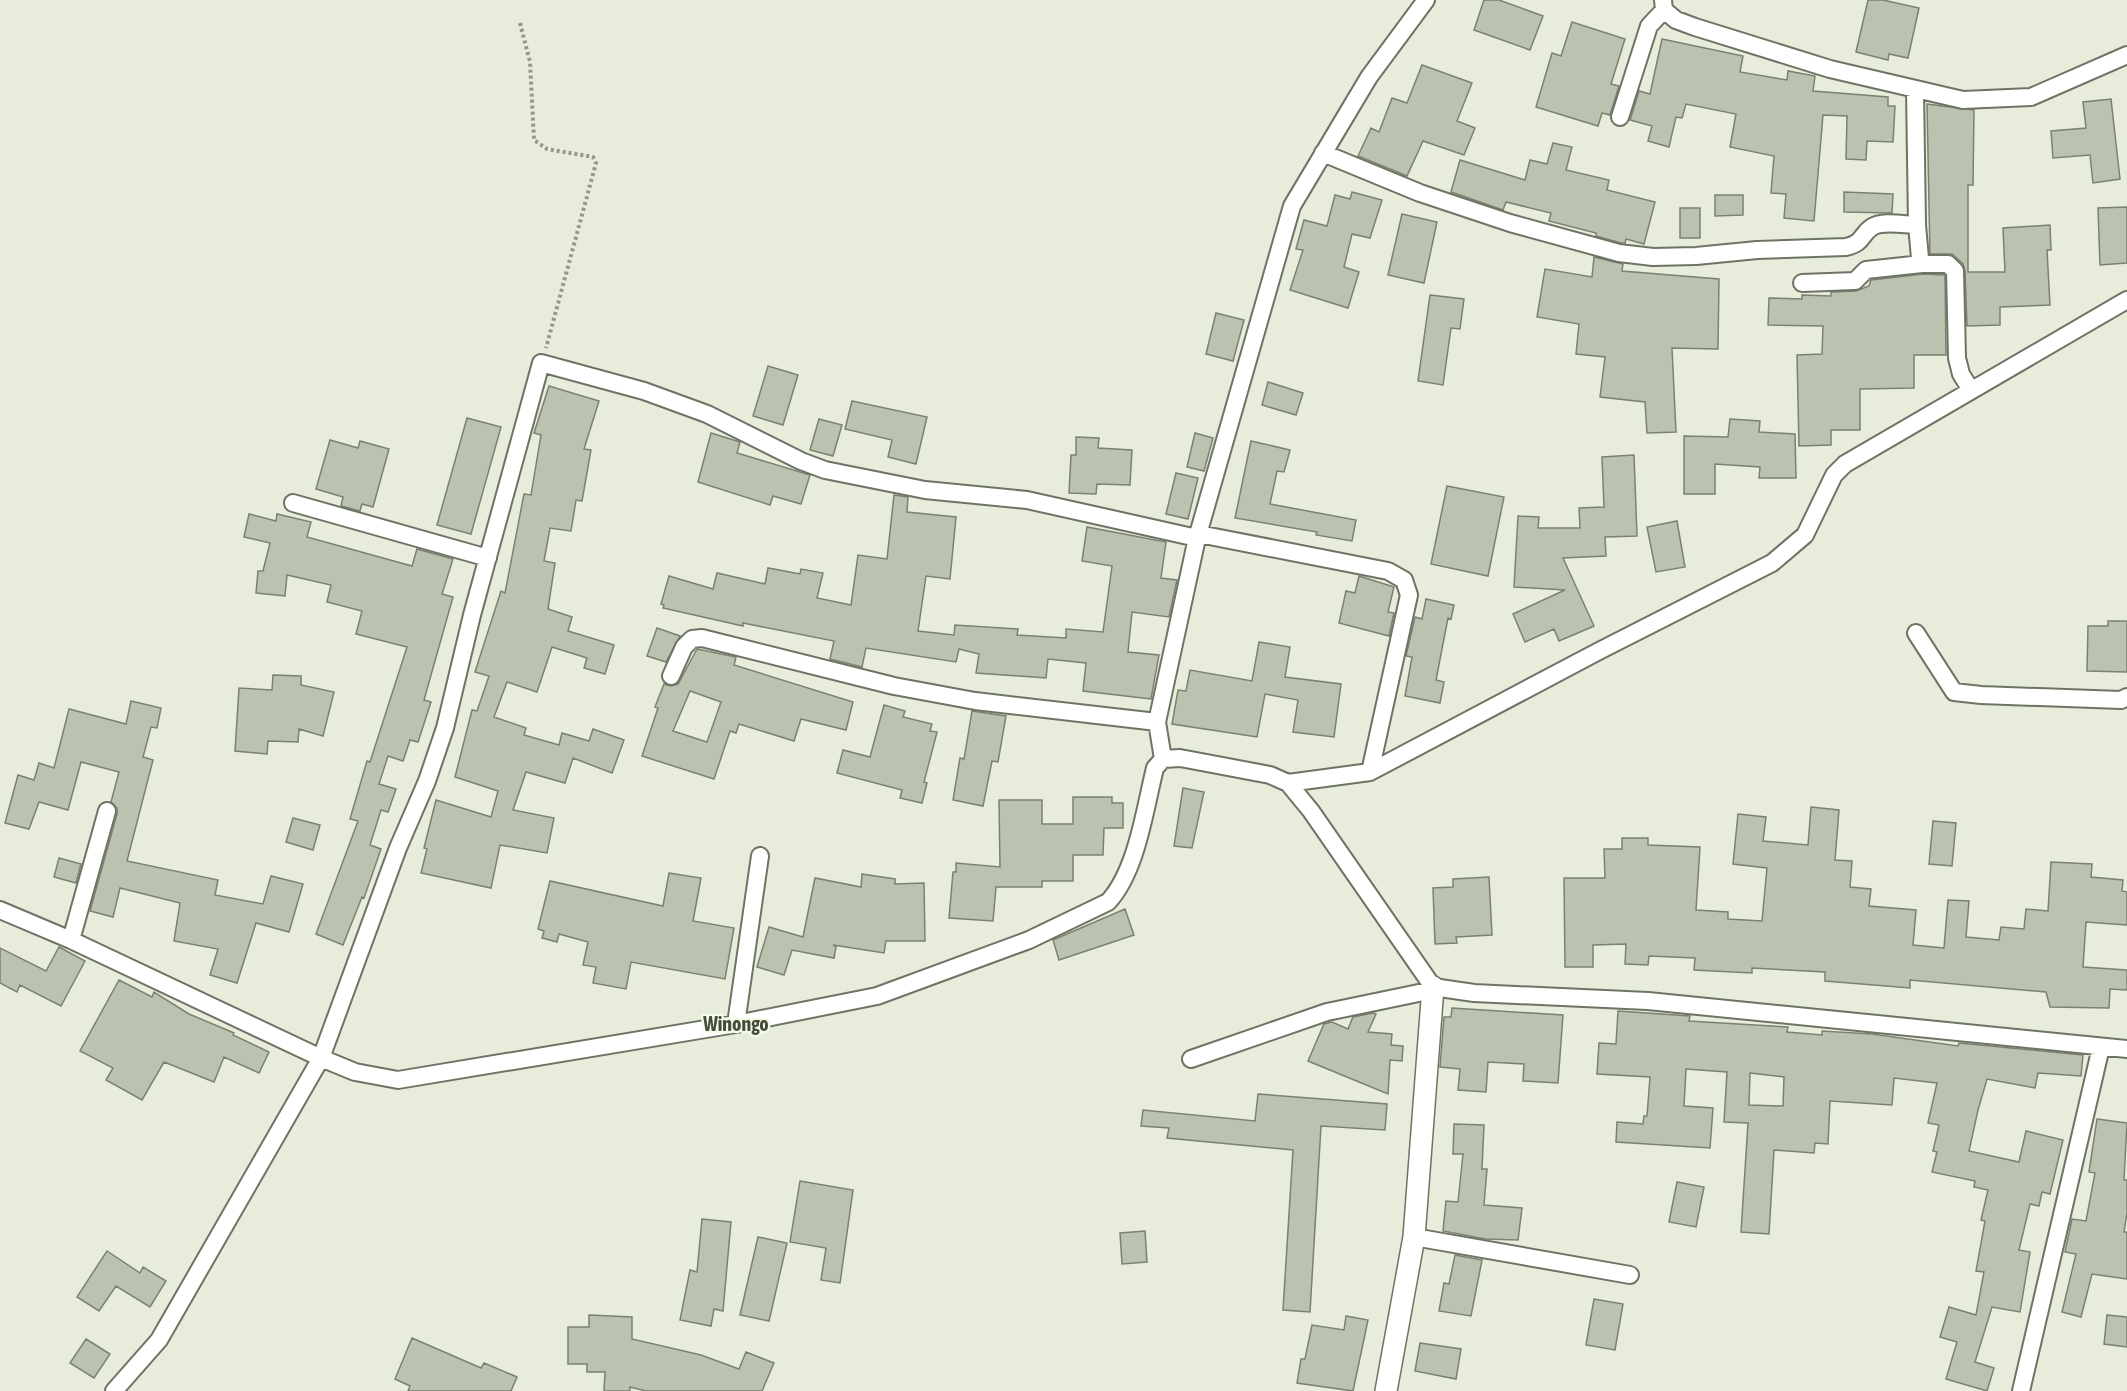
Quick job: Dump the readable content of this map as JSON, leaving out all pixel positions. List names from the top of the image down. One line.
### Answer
{"districts":["Winongo"]}
